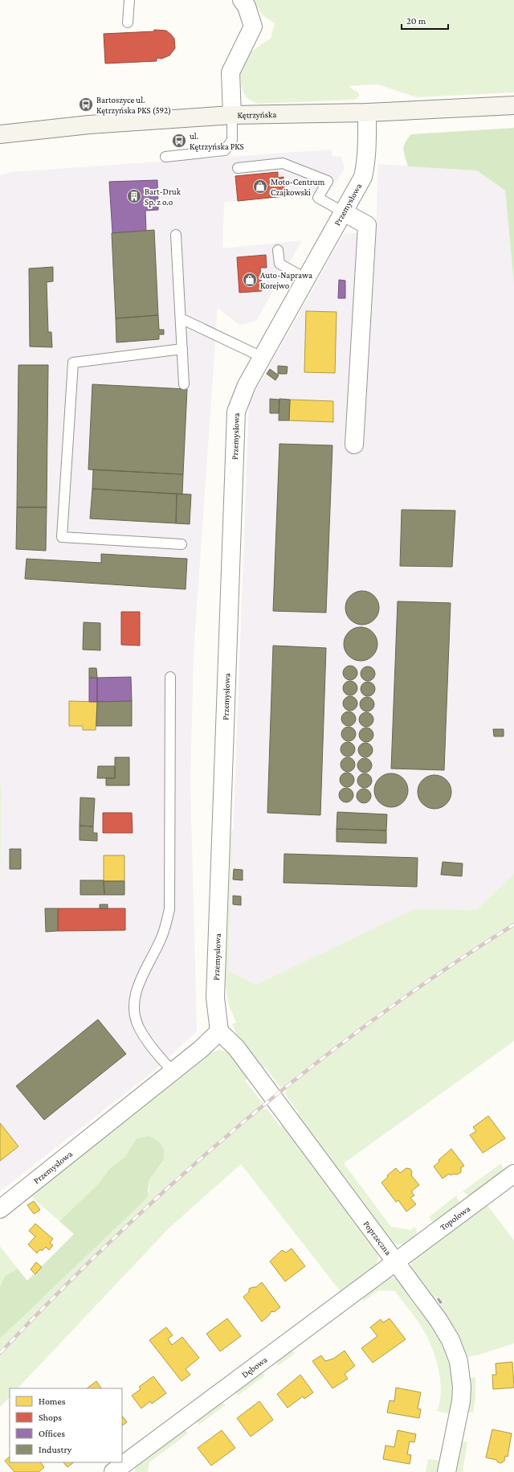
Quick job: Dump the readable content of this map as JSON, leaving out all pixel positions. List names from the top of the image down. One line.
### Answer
{"streets":{"main road":["Kętrzyńska"],"street":["Przemysłowa","Topolowa","Poprzeczna","Dębowa"]},"crossings":[["Kętrzyńska","Przemysłowa"],["Przemysłowa","Poprzeczna"],["Topolowa","Poprzeczna"],["Topolowa","Dębowa"],["Poprzeczna","Dębowa"]],"places":{"bus stop":["Bartoszyce ul. Kętrzyńska PKS (592)","ul. Kętrzyńska PKS"],"shop":["Moto-Centrum Czajkowski","Auto-Naprawa Korejwo"],"building":["Bart-Druk Sp. z o.o"]},"legend":["Homes","Shops","Offices","Industry"],"scale_bar":"20 m"}
